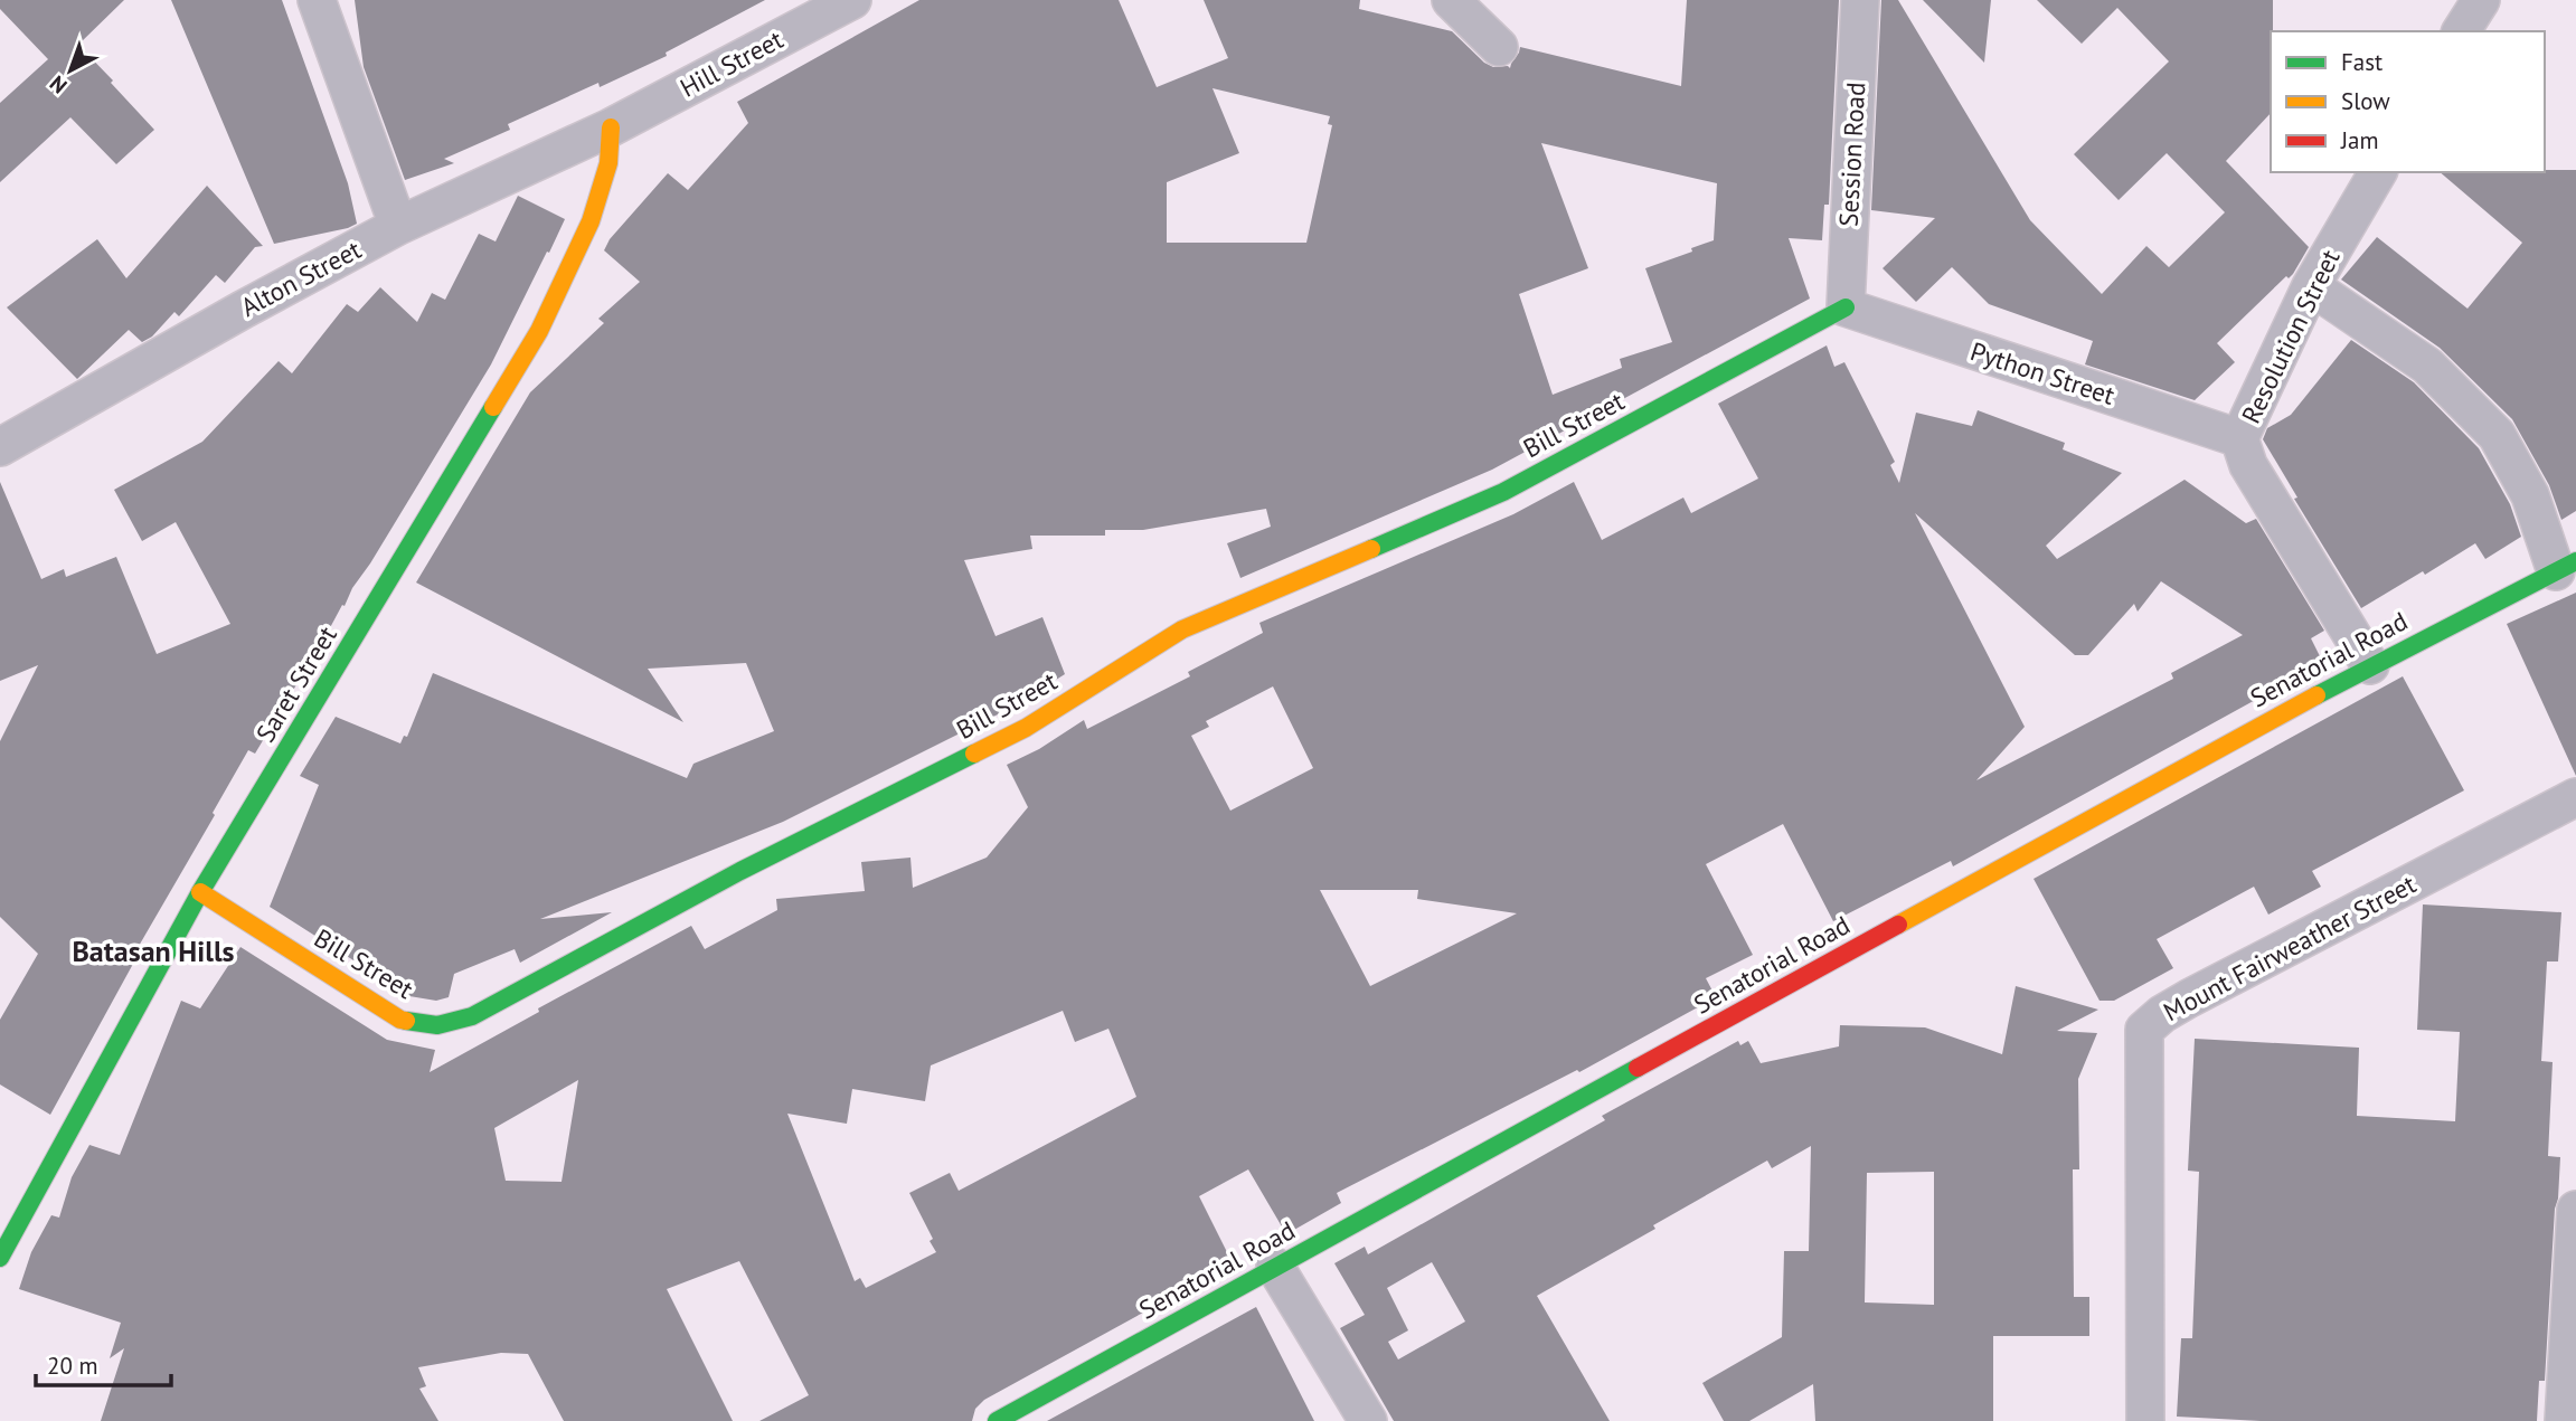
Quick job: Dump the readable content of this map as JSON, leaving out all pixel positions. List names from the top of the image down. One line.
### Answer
{"streets":{"street":["Hill Street","Session Road","Alton Street","Resolution Street","Python Street","Bill Street","Senatorial Road","Saret Street","Mount Fairweather Street"]},"crossings":[["Hill Street","Alton Street"],["Hill Street","Saret Street"],["Session Road","Python Street"],["Session Road","Bill Street"],["Alton Street","Saret Street"],["Resolution Street","Python Street"],["Resolution Street","Senatorial Road"],["Python Street","Bill Street"],["Bill Street","Saret Street"]],"districts":["Batasan Hills"],"legend":["Fast","Slow","Jam"],"scale_bar":"20 m","north":"bottom left"}
